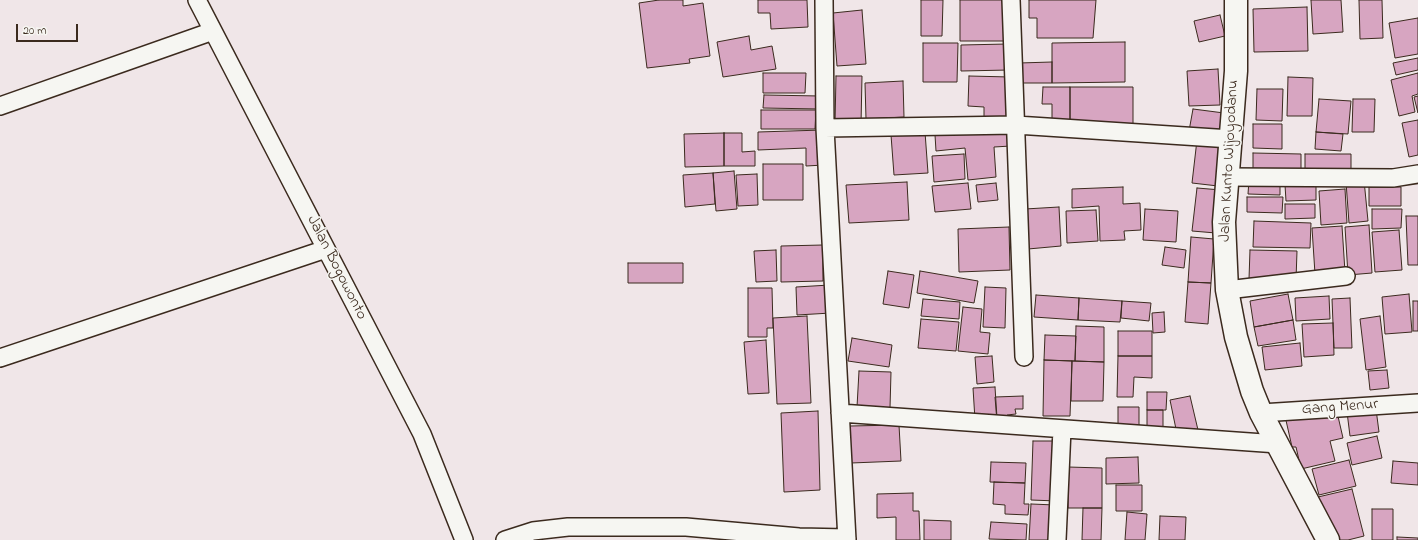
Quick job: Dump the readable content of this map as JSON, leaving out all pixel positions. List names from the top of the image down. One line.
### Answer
{"streets":{"street":["Jalan Kunto Wijoyodanu","Jalan Bogowonto","Gang Menur"]},"crossings":[["Jalan Kunto Wijoyodanu","Gang Menur"]],"scale_bar":"20 m"}
